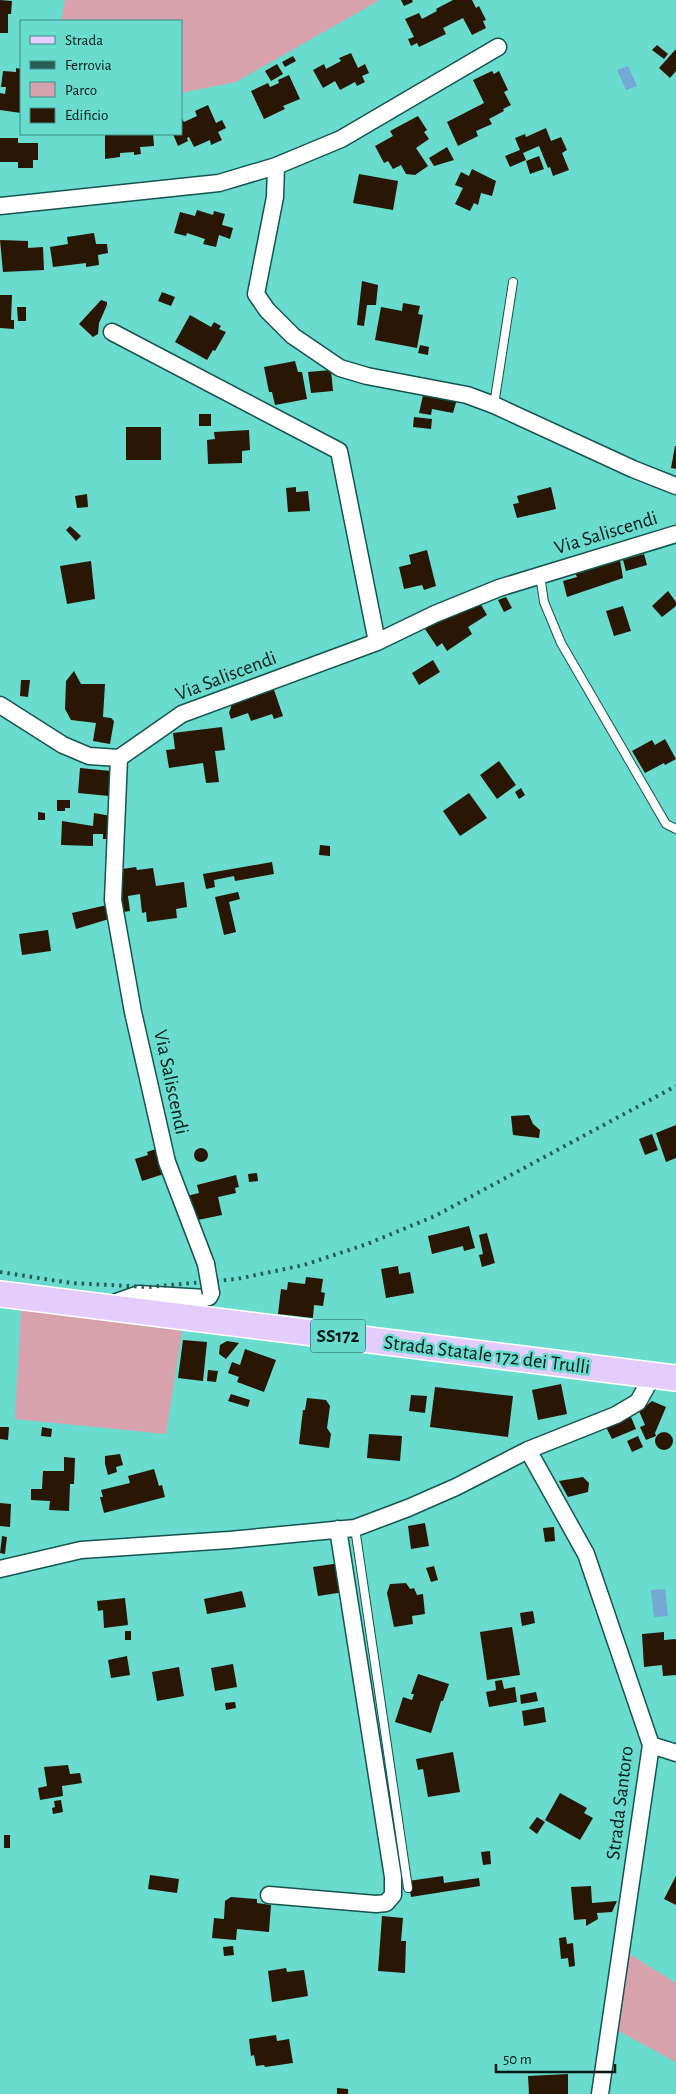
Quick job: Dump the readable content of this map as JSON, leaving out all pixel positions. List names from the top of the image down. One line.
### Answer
{"streets":{"main road":["SS172","Strada Statale 172 dei Trulli"],"street":["Via Saliscendi","Strada Santoro"]},"crossings":[["Via Saliscendi","Strada Statale 172 dei Trulli"]],"legend":["Strada","Ferrovia","Parco","Edificio"],"scale_bar":"50 m"}
